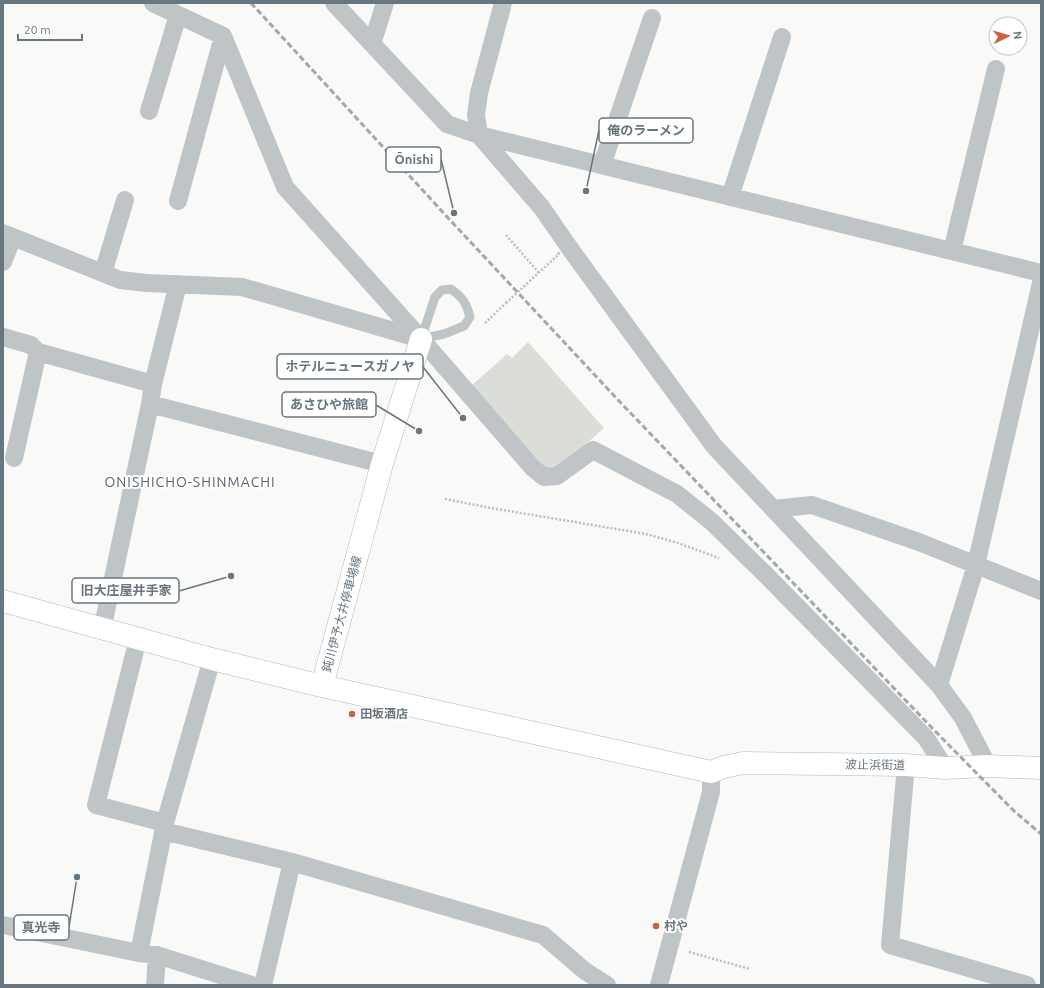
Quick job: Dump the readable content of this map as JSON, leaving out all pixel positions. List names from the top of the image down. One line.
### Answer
{"streets":{"street":["鈍川伊予大井停車場線","波止浜街道"]},"districts":["ONISHICHO-SHINMACHI"],"places":["俺のラーメン","Ōnishi","ホテルニュースガノヤ","あさひや旅館","旧大庄屋井手家","田坂酒店","真光寺","村や"],"scale_bar":"20 m","north":"right"}
